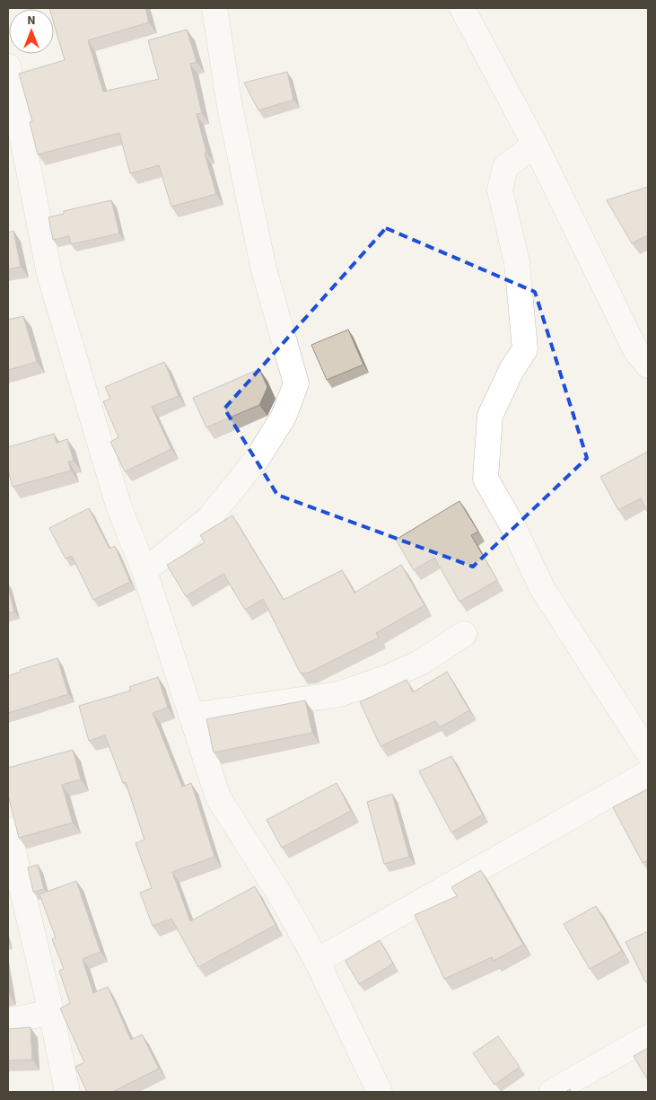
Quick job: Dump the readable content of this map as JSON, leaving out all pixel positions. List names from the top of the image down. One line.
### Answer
{"north":"top"}
